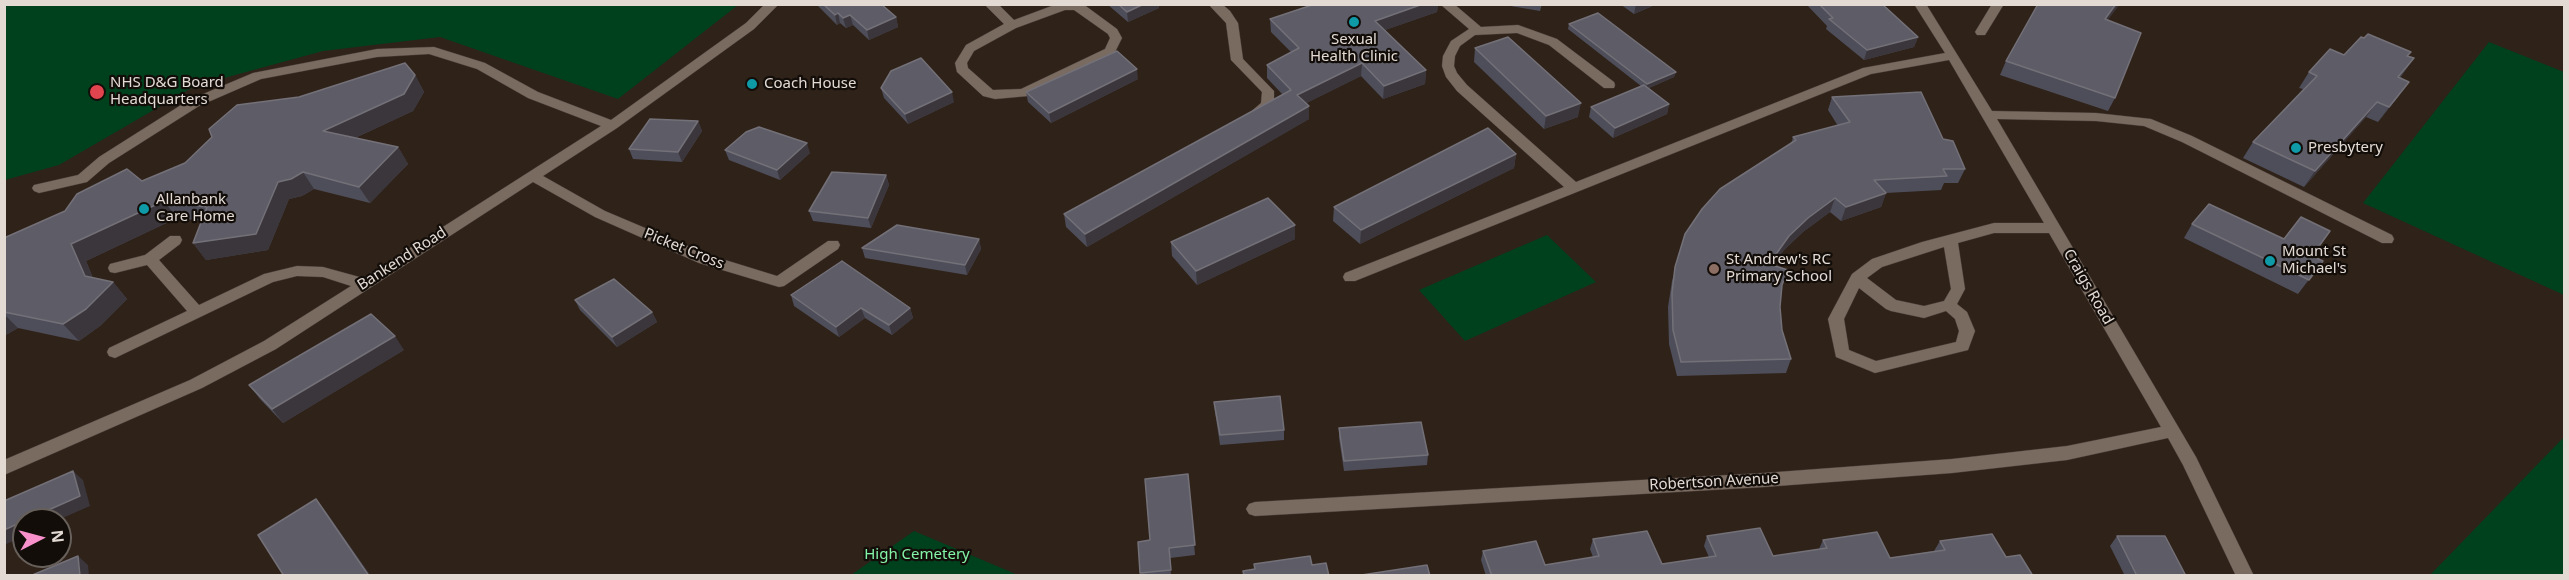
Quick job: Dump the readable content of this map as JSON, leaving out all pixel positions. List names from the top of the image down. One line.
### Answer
{"streets":{"street":["Picket Cross","Bankend Road","Craigs Road","Robertson Avenue"]},"crossings":[["Picket Cross","Bankend Road"],["Craigs Road","Robertson Avenue"]],"parks":["High Cemetery"],"places":["Sexual Health Clinic","Coach House","NHS D&G Board Headquarters","Presbytery","Allanbank Care Home","Mount St Michael's","St Andrew's RC Primary School"],"north":"right"}
